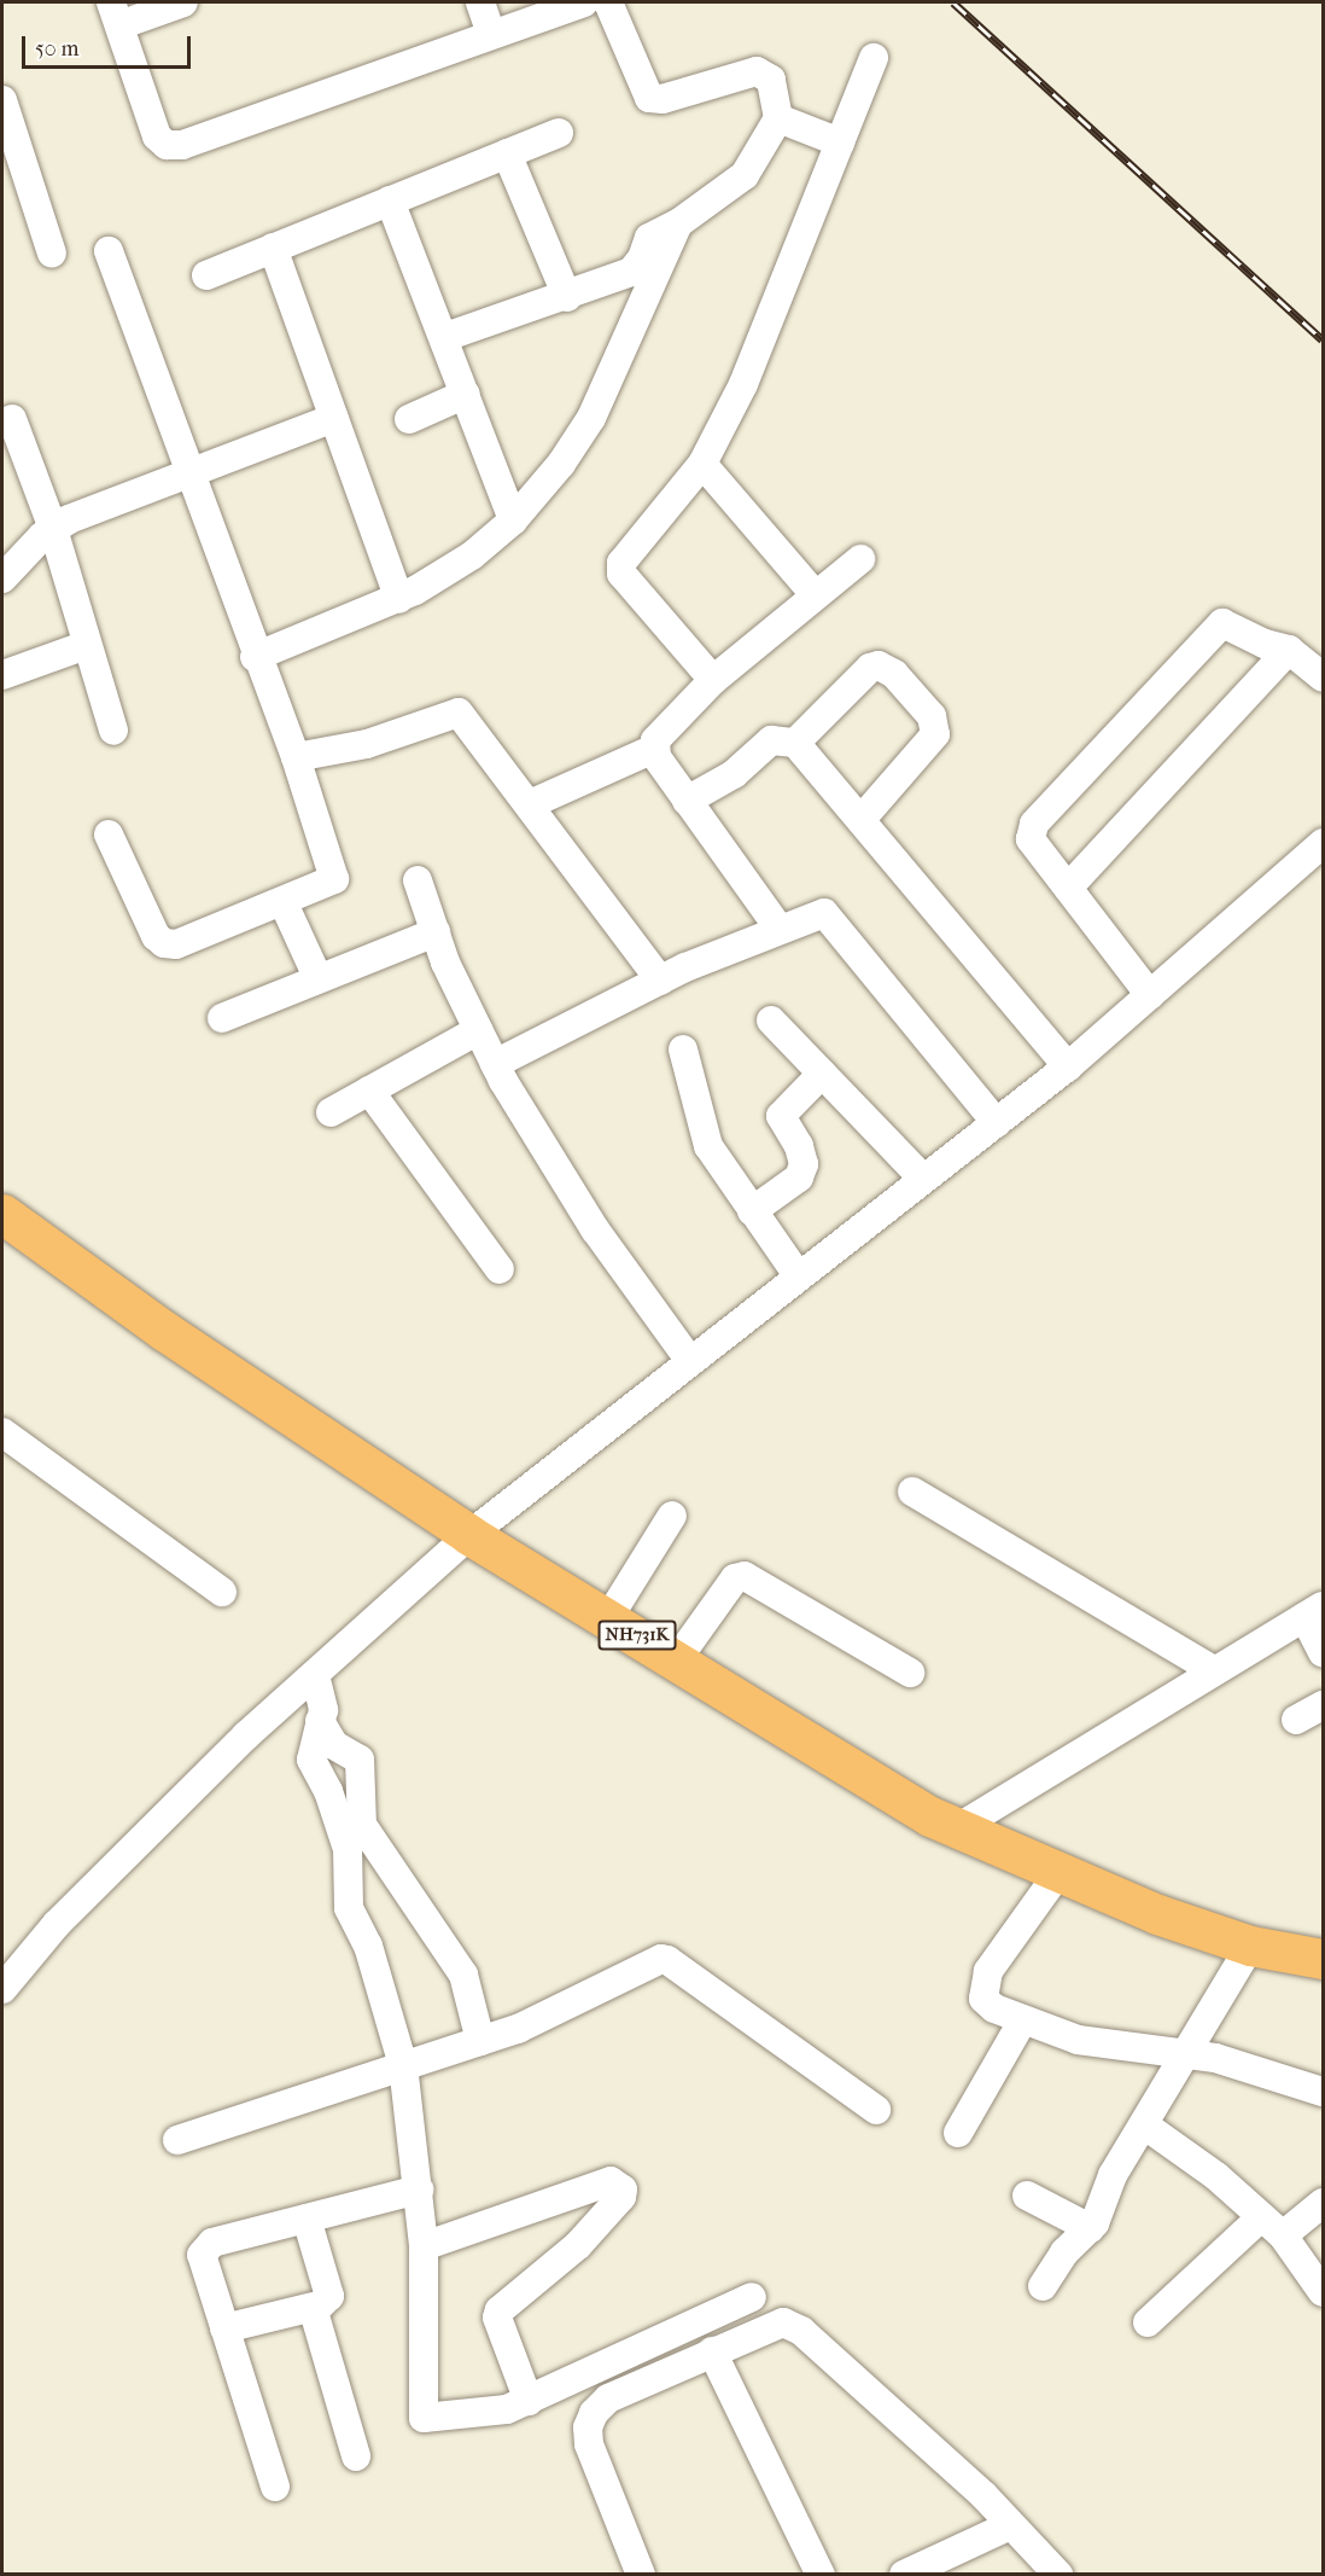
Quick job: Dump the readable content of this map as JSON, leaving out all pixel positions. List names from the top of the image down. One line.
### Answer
{"streets":{"highway":["NH731K"]},"scale_bar":"50 m"}
